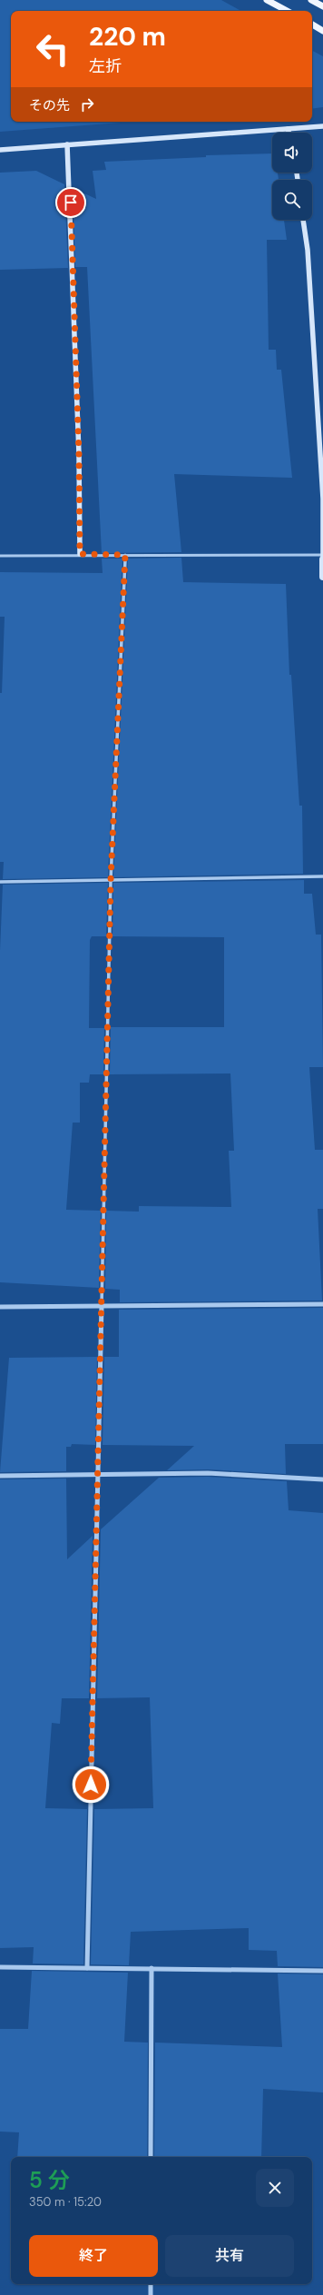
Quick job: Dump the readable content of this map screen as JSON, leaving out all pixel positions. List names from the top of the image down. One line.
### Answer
{"page":{"turn":["220 m","左折"],"then":"その先","heading":["5 分","350 m · 15:20"],"buttons":["終了","共有"]}}
